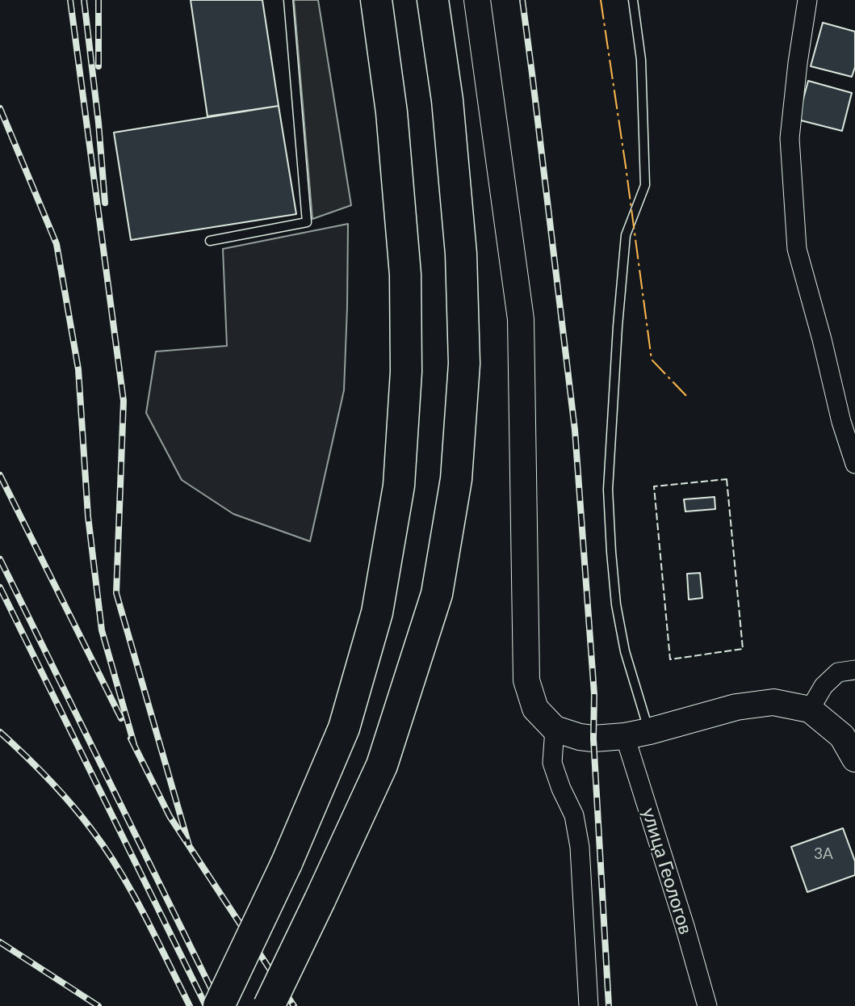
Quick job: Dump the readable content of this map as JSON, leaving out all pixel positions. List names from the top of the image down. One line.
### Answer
{"streets":{"street":["улица Геологов"]},"house_numbers":["3А"]}
